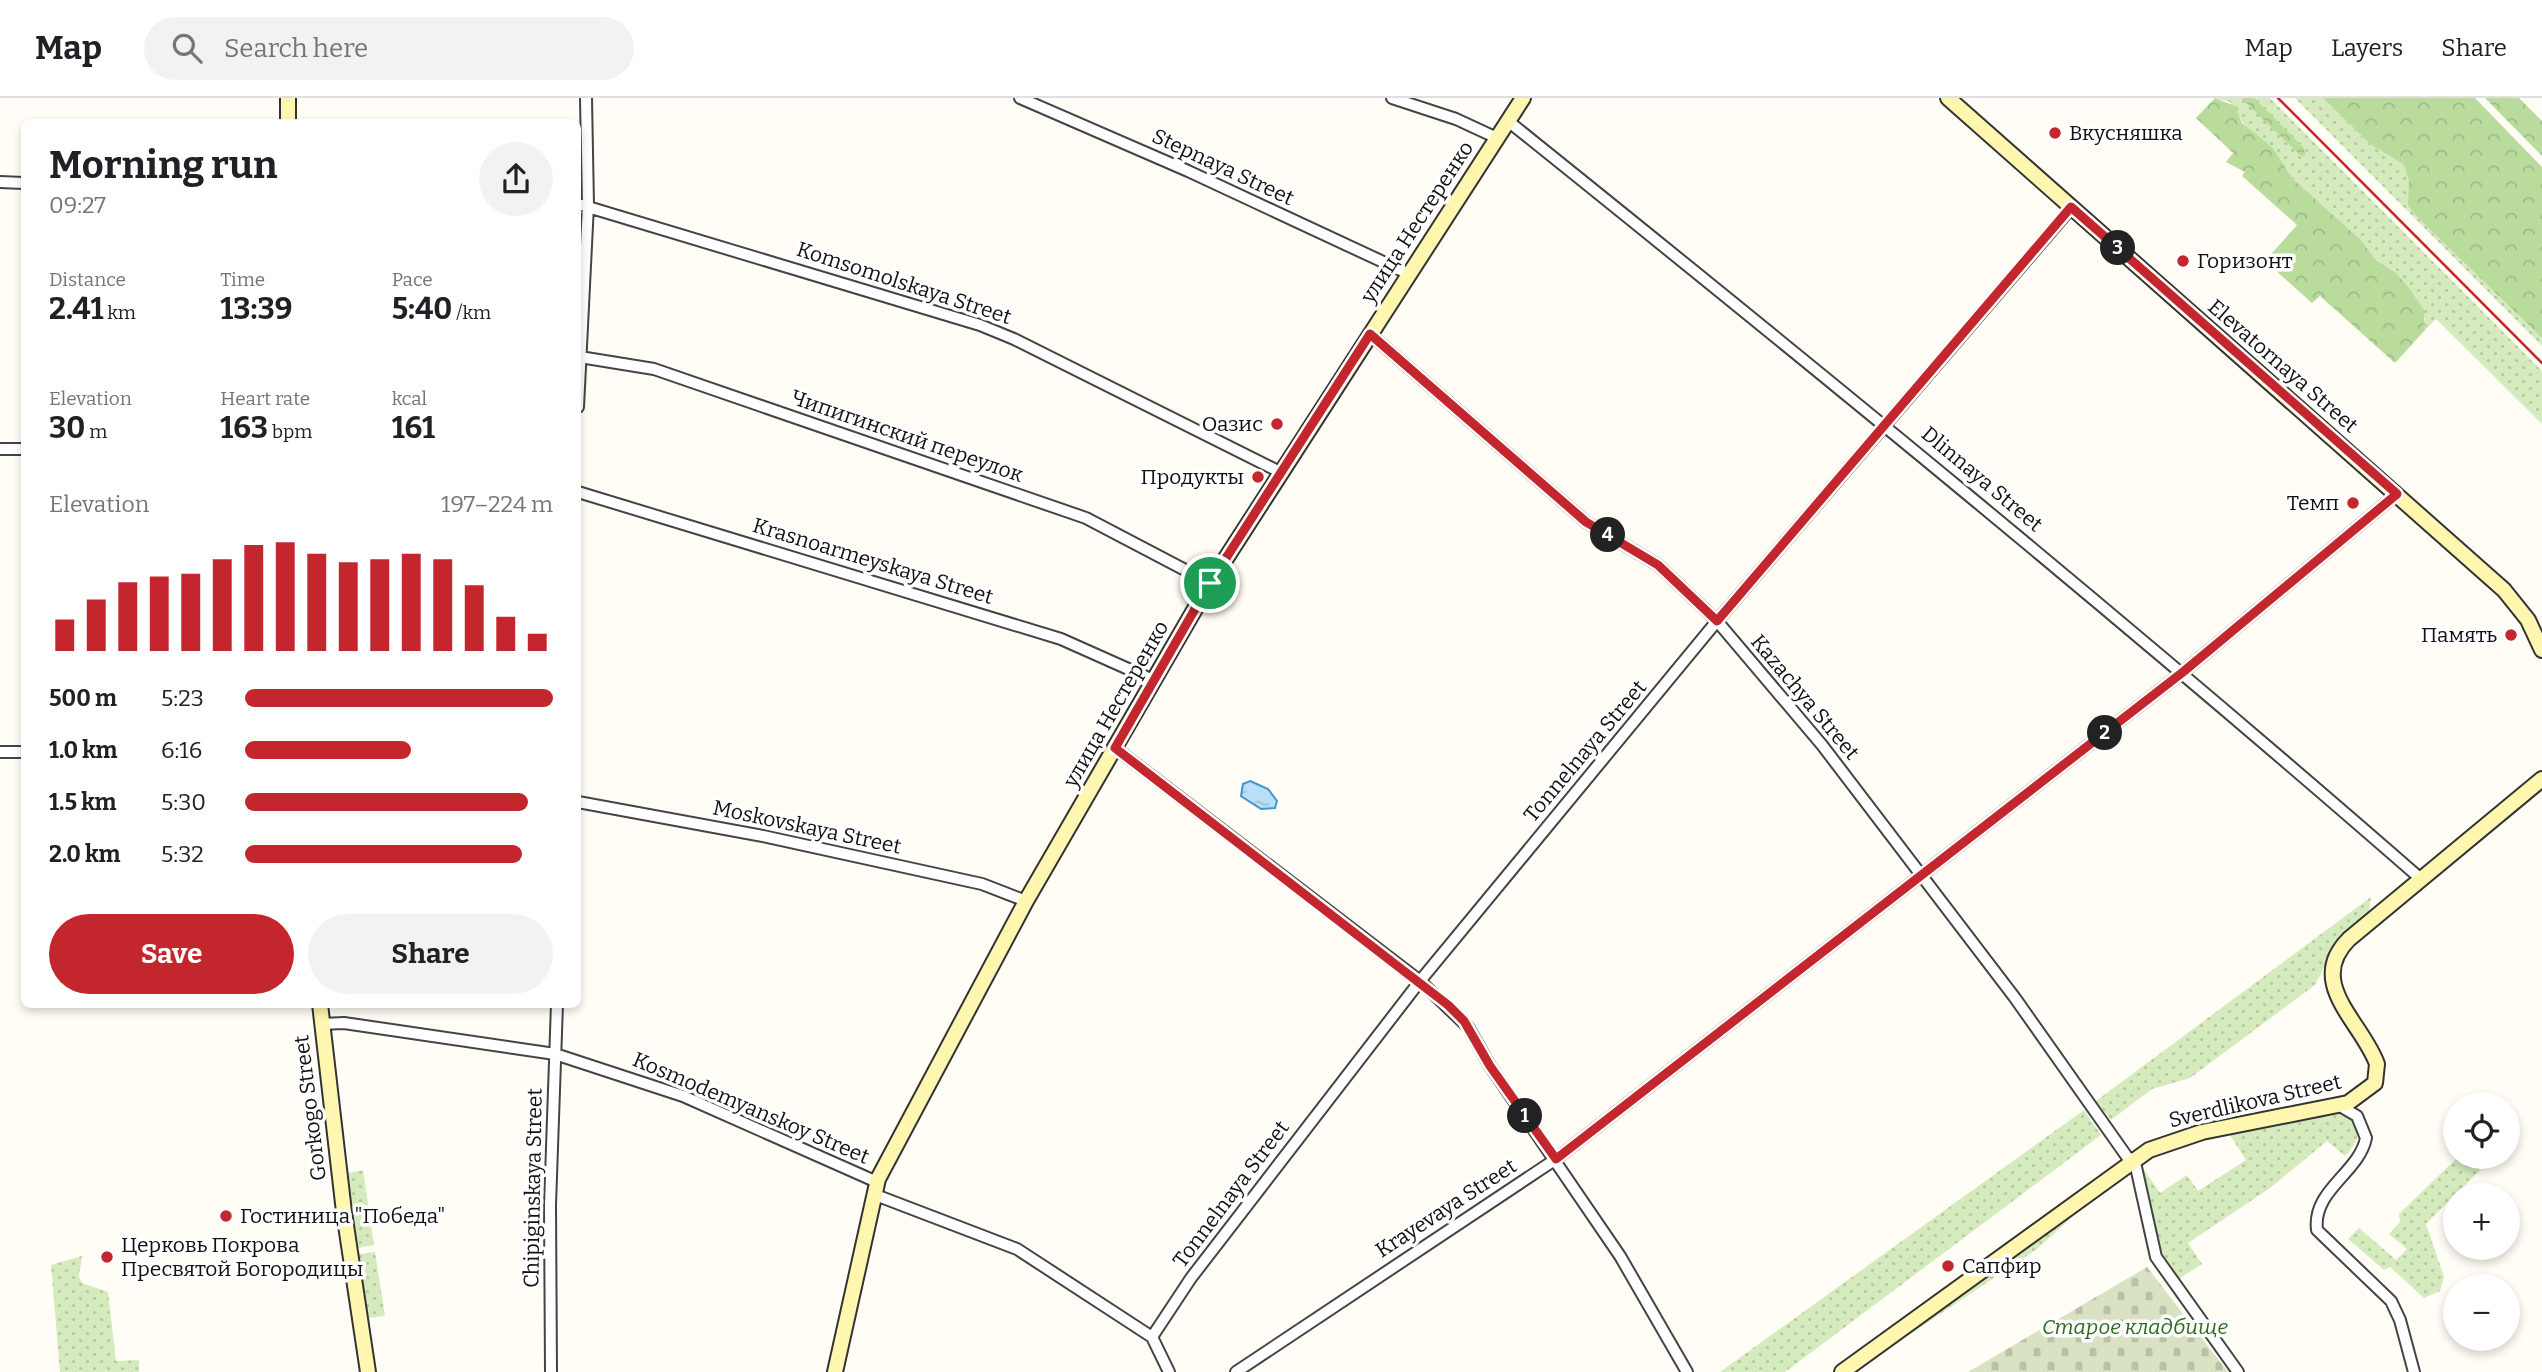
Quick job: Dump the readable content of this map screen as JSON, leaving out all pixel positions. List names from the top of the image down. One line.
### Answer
{"streets":{"street":["Stepnaya Street","улица Нестеренко","Komsomolskaya Street","Elevatornaya Street","Чипигинский переулок","Dlinnaya Street","Krasnoarmeyskaya Street","Kazachya Street","Tonnelnaya Street","Moskovskaya Street","Sverdlikova Street","Gorkogo Street","Kosmodemyanskoy Street","Chipiginskaya Street","Krayevaya Street"]},"crossings":[["Stepnaya Street","улица Нестеренко"],["улица Нестеренко","Komsomolskaya Street"],["улица Нестеренко","Чипигинский переулок"],["улица Нестеренко","Dlinnaya Street"],["улица Нестеренко","Krasnoarmeyskaya Street"],["улица Нестеренко","Kazachya Street"],["улица Нестеренко","Moskovskaya Street"],["улица Нестеренко","Kosmodemyanskoy Street"],["Elevatornaya Street","Tonnelnaya Street"],["Elevatornaya Street","Krayevaya Street"],["Dlinnaya Street","Tonnelnaya Street"],["Dlinnaya Street","Sverdlikova Street"],["Dlinnaya Street","Krayevaya Street"],["Kazachya Street","Tonnelnaya Street"],["Kazachya Street","Sverdlikova Street"],["Kazachya Street","Krayevaya Street"],["Tonnelnaya Street","Kosmodemyanskoy Street"],["Gorkogo Street","Kosmodemyanskoy Street"],["Kosmodemyanskoy Street","Chipiginskaya Street"]],"parks":["Старое кладбище"],"places":["Вкусняшка","Горизонт","Оазис","Продукты","Темп","Память","Гостиница \"Победа\"","Церковь Покрова Пресвятой Богородицы","Сапфир"],"page":{"header":"Map","search":"Search here","nav":["Map","Layers","Share"],"heading":["Morning run","09:27"],"pins":["3","4","2","1"],"stats":[["Distance","2.41 km"],["Time","13:39"],["Pace","5:40 /km"],["Elevation","30 m"],["Heart rate","163 bpm"],["kcal","161"]],"chart":["Elevation","197–224 m"],"list":[{"name":"500 m","note":"5:23"},{"name":"1.0 km","note":"6:16"},{"name":"1.5 km","note":"5:30"},{"name":"2.0 km","note":"5:32"}],"buttons":["Save","Share"],"map_buttons":["+","−"]}}
